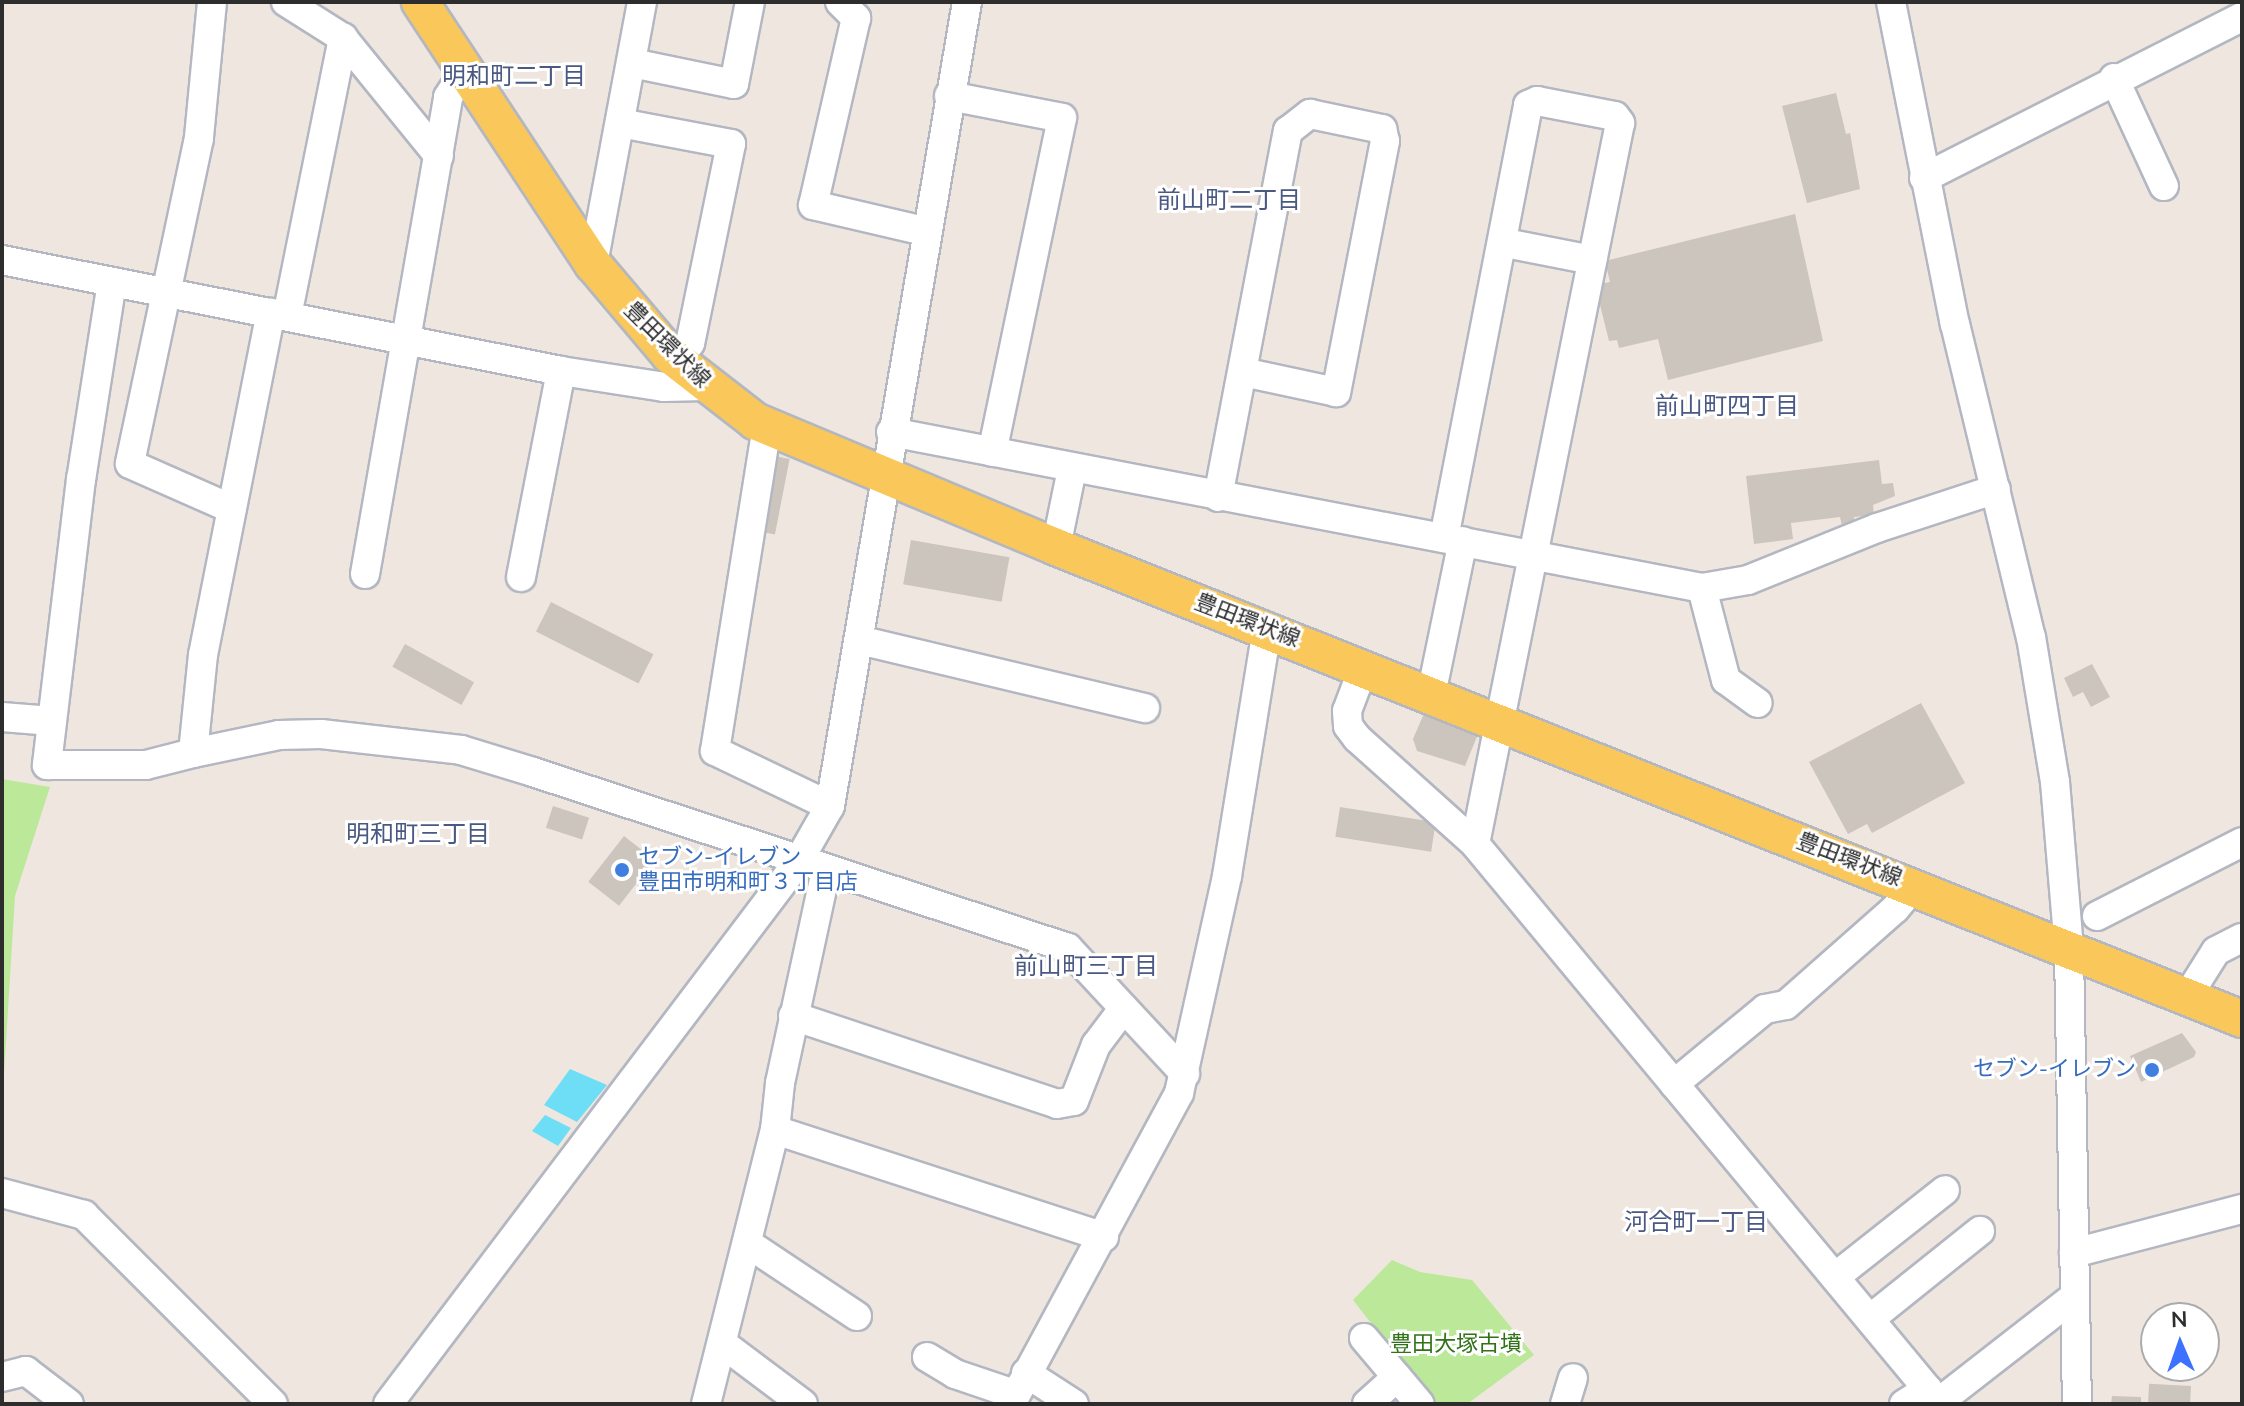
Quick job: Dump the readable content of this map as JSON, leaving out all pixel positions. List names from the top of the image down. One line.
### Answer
{"streets":{"main road":["豊田環状線"]},"districts":["明和町二丁目","前山町二丁目","前山町四丁目","明和町三丁目","前山町三丁目","河合町一丁目"],"parks":["豊田大塚古墳"],"places":["セブン-イレブン 豊田市明和町３丁目店","セブン-イレブン"],"north":"top"}
